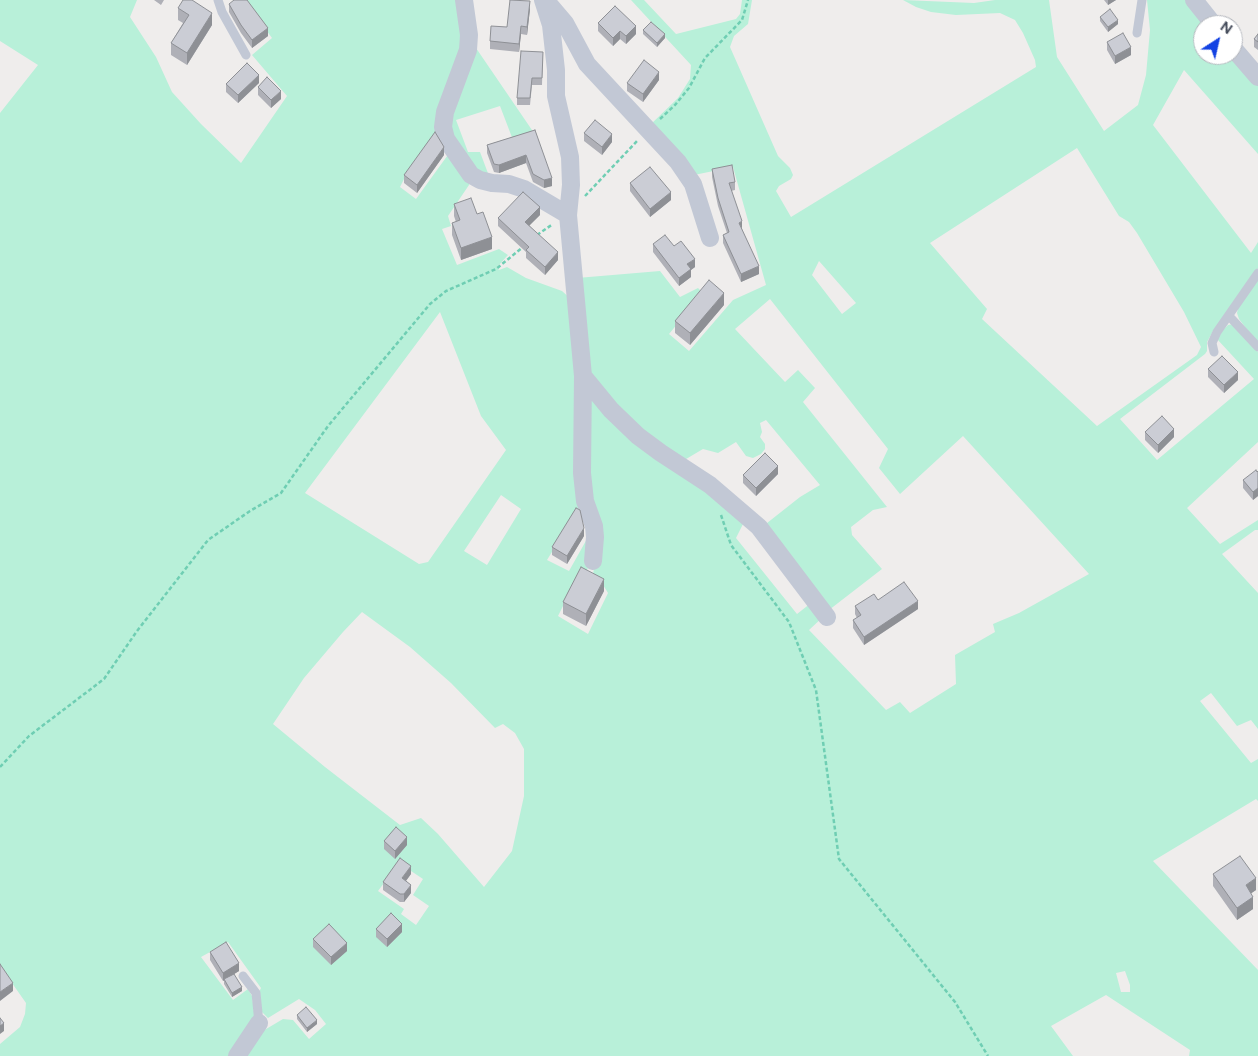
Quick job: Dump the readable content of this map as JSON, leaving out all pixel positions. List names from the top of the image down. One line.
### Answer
{"north":"top right"}
